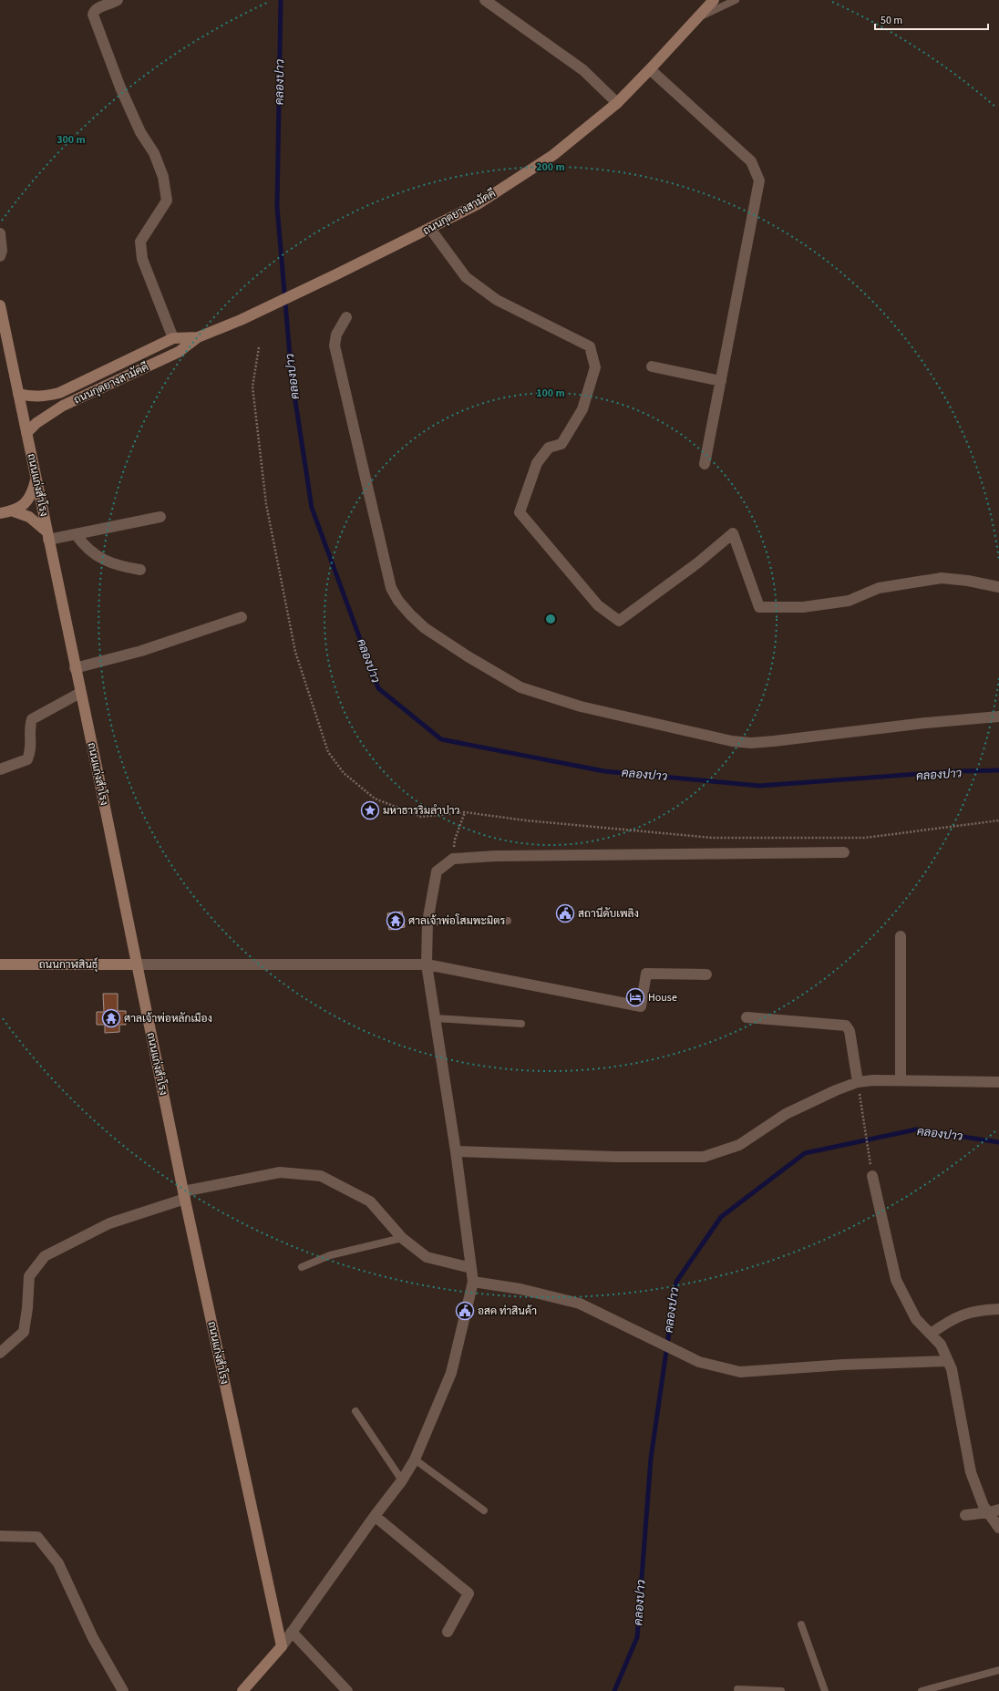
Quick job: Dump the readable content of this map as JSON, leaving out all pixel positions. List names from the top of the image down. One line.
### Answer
{"streets":{"main road":["ถนนกุดยางสามัคคี","ถนนแก่งสำโรง","ถนนกาฬสินธุ์"]},"crossings":[["ถนนกุดยางสามัคคี","ถนนแก่งสำโรง"],["ถนนแก่งสำโรง","ถนนกาฬสินธุ์"]],"water":["คลองปาว"],"places":{"place":["มหาธารริมลำปาว"],"public building":["สถานีดับเพลิง","อสค ท่าสินค้า"],"temple":["ศาลเจ้าพ่อโสมพะมิตร","ศาลเจ้าพ่อหลักเมือง"],"hotel":["House"]},"scale_bar":"50 m","rings":["300 m","200 m","100 m"]}
